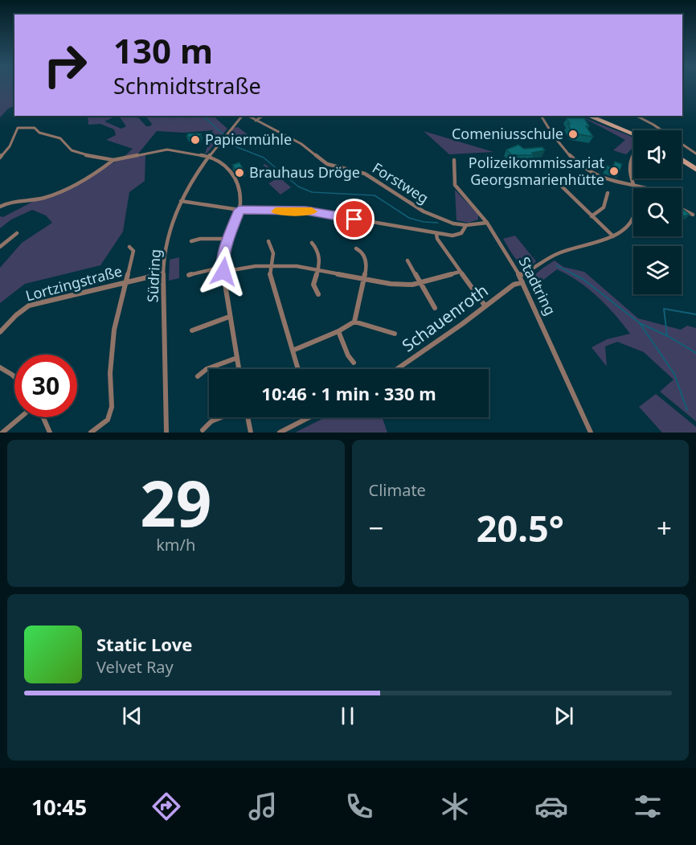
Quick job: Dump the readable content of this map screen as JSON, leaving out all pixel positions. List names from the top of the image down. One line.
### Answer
{"streets":{"street":["Forstweg","Südring","Lortzingstraße","Stadtring","Schauenroth"]},"crossings":[["Forstweg","Stadtring"],["Südring","Lortzingstraße"],["Stadtring","Schauenroth"]],"places":["Comeniusschule","Papiermühle","Polizeikommissariat Georgsmarienhütte","Brauhaus Dröge"],"page":{"turn":["130 m","Schmidtstraße"],"limit":"30","trip":"10:46 · 1 min · 330 m","tile":[["29","km/h"],"Climate"],"heat":["−","20.5°","+"],"song":["Static Love","Velvet Ray"],"tabs":"10:45"}}
